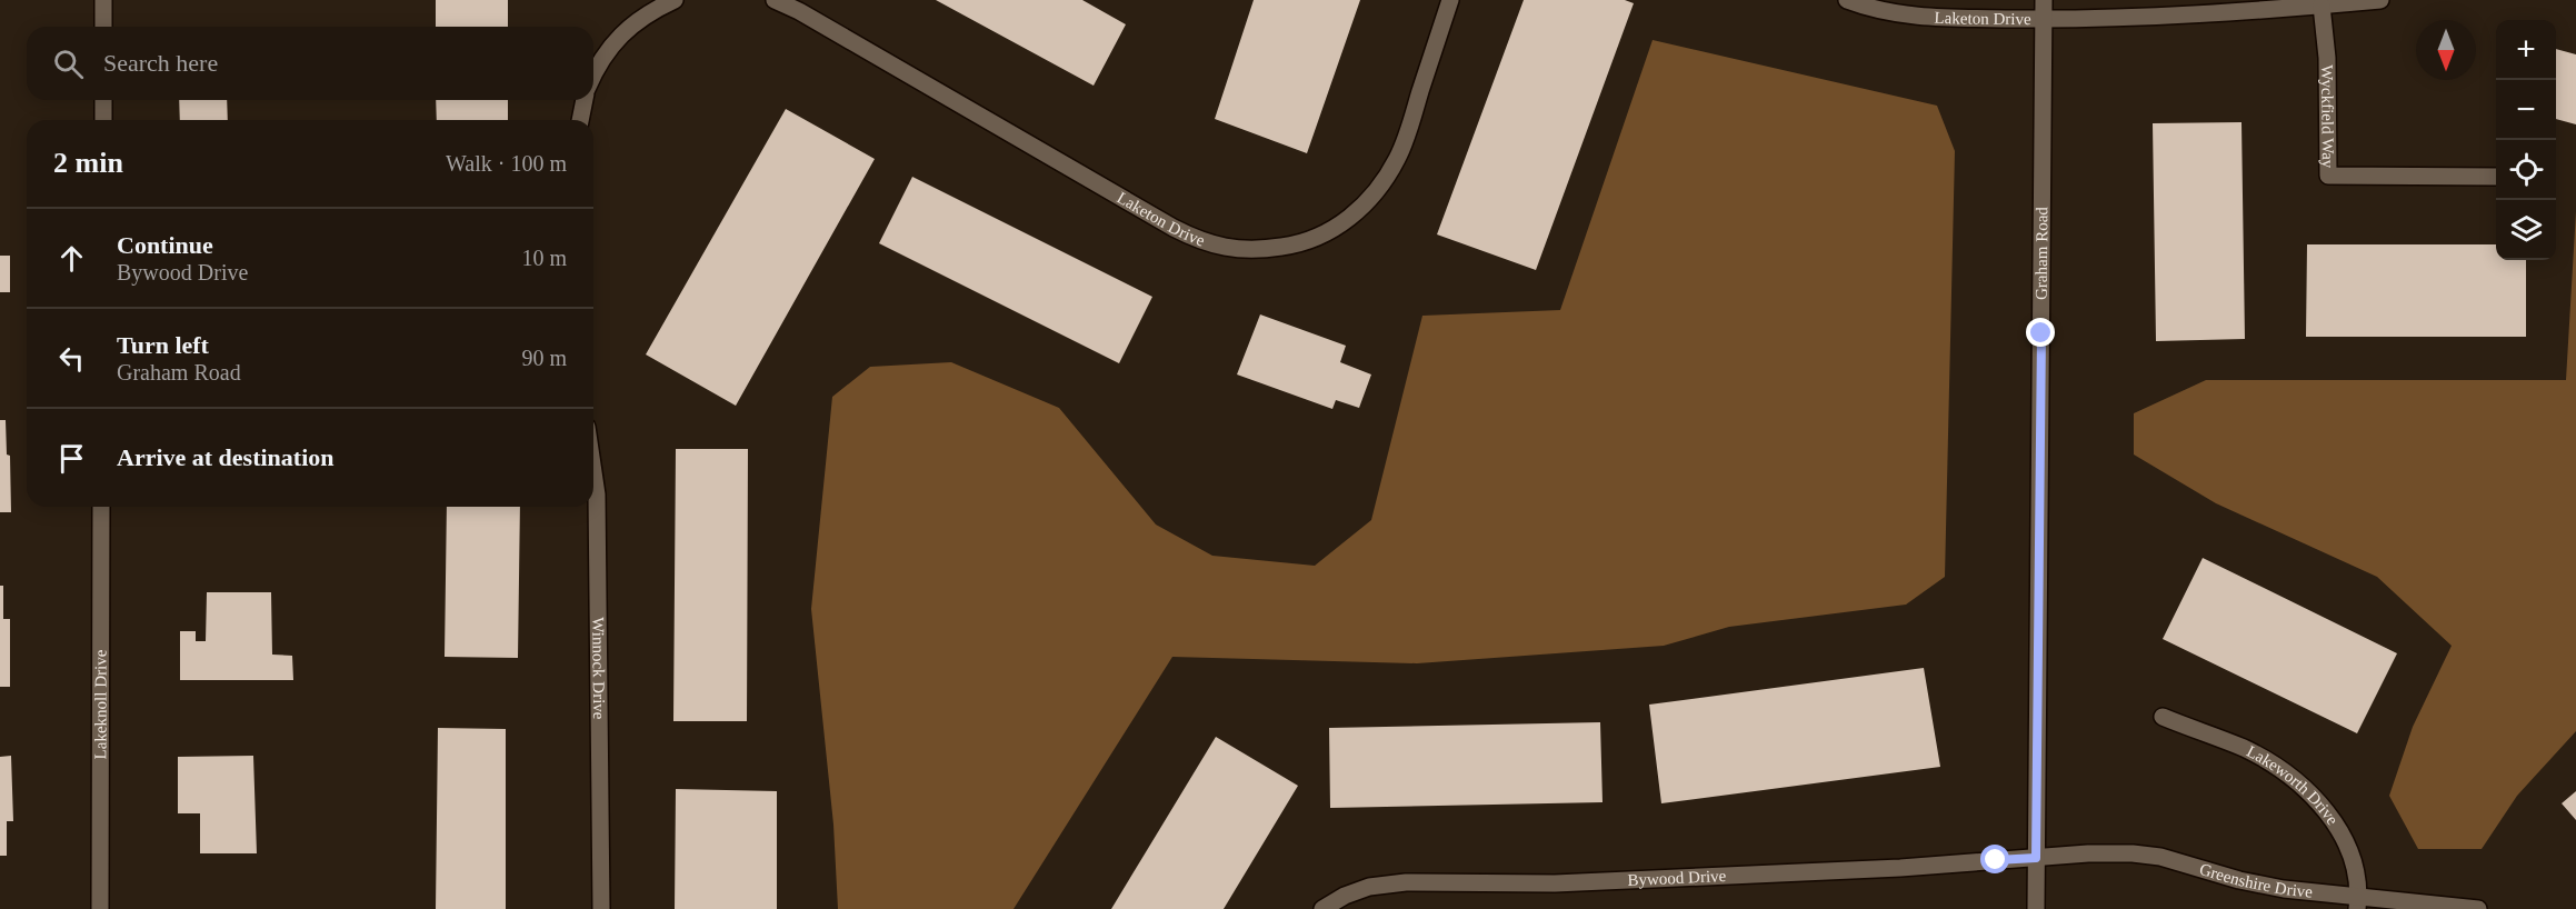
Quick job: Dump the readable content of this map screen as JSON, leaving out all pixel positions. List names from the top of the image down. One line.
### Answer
{"streets":{"street":["Laketon Drive","Wyckfield Way","Graham Road","Winnock Drive","Lakeknoll Drive","Lakeworth Drive","Bywood Drive","Greenshire Drive"]},"crossings":[["Laketon Drive","Graham Road"],["Graham Road","Bywood Drive"],["Graham Road","Greenshire Drive"],["Lakeworth Drive","Greenshire Drive"],["Bywood Drive","Greenshire Drive"]],"north":"bottom","page":{"map_buttons":["+","−"],"search":"Search here","heading":["2 min","Walk · 100 m"],"list":[["Continue","Bywood Drive","10 m"],["Turn left","Graham Road","90 m"],"Arrive at destination"]}}
